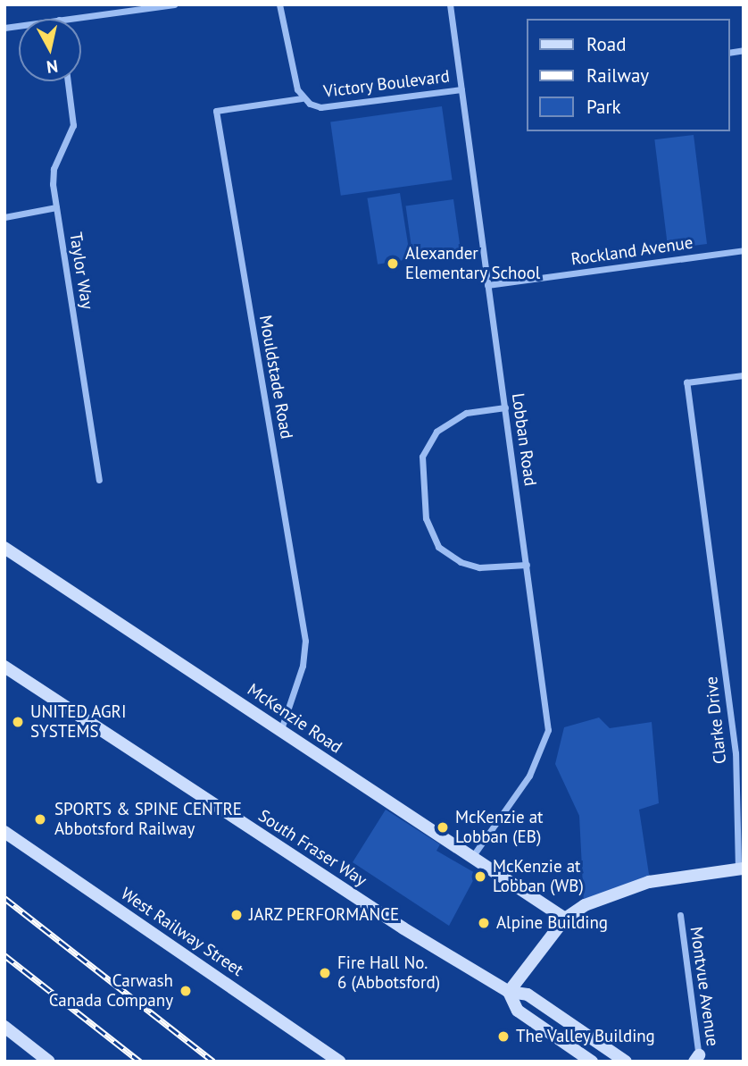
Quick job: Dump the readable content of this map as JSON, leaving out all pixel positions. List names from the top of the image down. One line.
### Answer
{"streets":{"street":["Victory Boulevard","Rockland Avenue","Taylor Way","Mouldstade Road","Lobban Road","McKenzie Road","Clarke Drive","South Fraser Way","West Railway Street","Montvue Avenue"]},"crossings":[["Victory Boulevard","Mouldstade Road"],["Victory Boulevard","Lobban Road"],["Rockland Avenue","Lobban Road"],["Mouldstade Road","McKenzie Road"],["Lobban Road","McKenzie Road"]],"places":["Alexander Elementary School","UNITED AGRI SYSTEMS","SPORTS & SPINE CENTRE Abbotsford Railway","McKenzie at Lobban (EB)","McKenzie at Lobban (WB)","JARZ PERFORMANCE","Alpine Building","Fire Hall No. 6 (Abbotsford)","Carwash Canada Company","The Valley Building"],"legend":["Road","Railway","Park"],"north":"bottom"}
